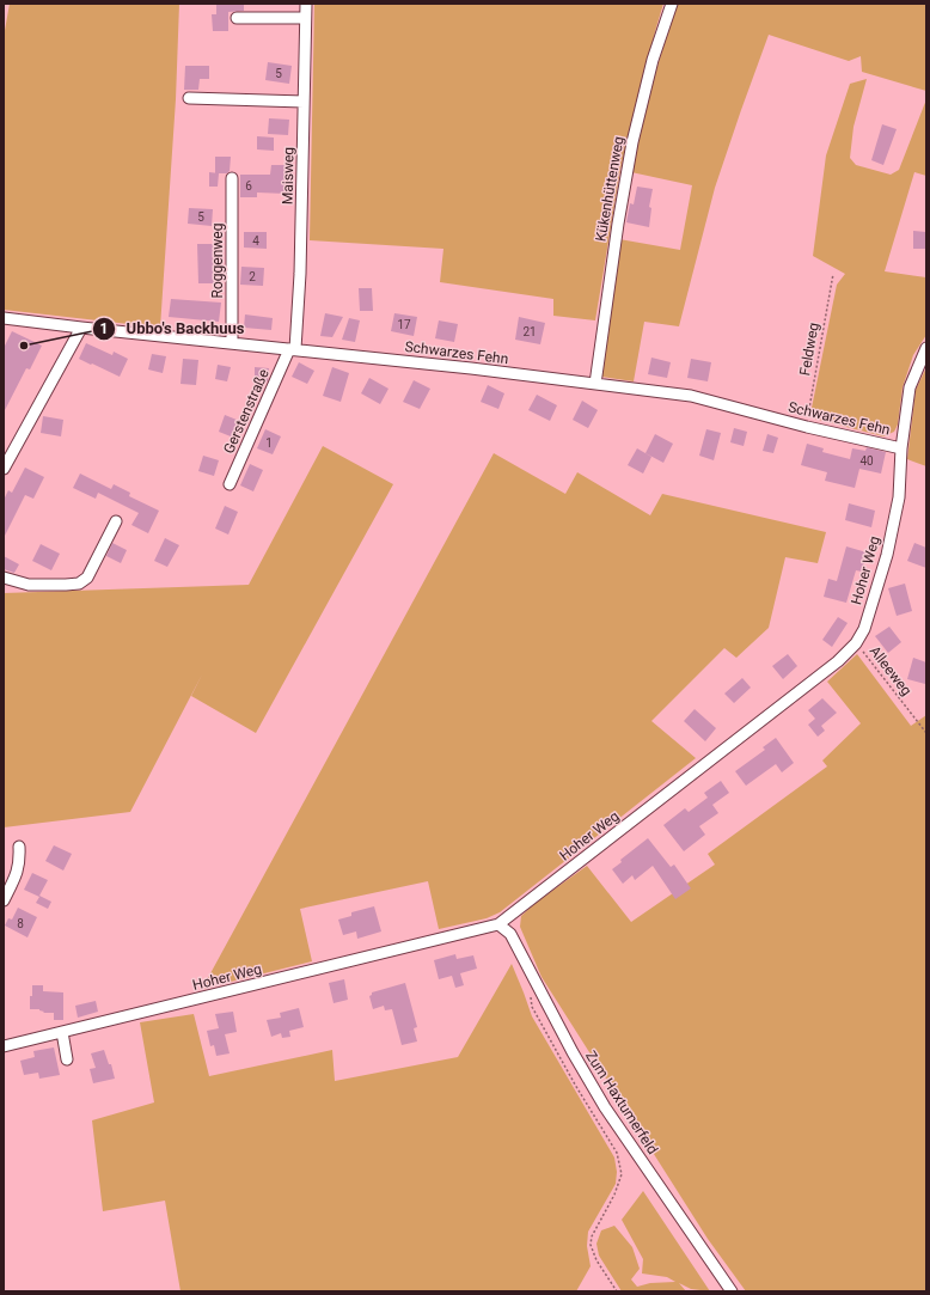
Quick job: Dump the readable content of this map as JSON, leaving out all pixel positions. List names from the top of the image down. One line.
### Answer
{"streets":{"street":["Maisweg","Kükenhüttenweg","Roggenweg","Schwarzes Fehn","Gerstenstraße","Hoher Weg","Zum Haxtumerfeld"],"path":["Feldweg","Alleeweg"]},"crossings":[["Maisweg","Schwarzes Fehn"],["Maisweg","Gerstenstraße"],["Kükenhüttenweg","Schwarzes Fehn"],["Roggenweg","Schwarzes Fehn"],["Feldweg","Schwarzes Fehn"],["Schwarzes Fehn","Gerstenstraße"],["Schwarzes Fehn","Hoher Weg"],["Hoher Weg","Alleeweg"],["Hoher Weg","Zum Haxtumerfeld"]],"places":["Ubbo's Backhuus"],"house_numbers":["5","6","5","4","2","17","21","1","40","8"]}
